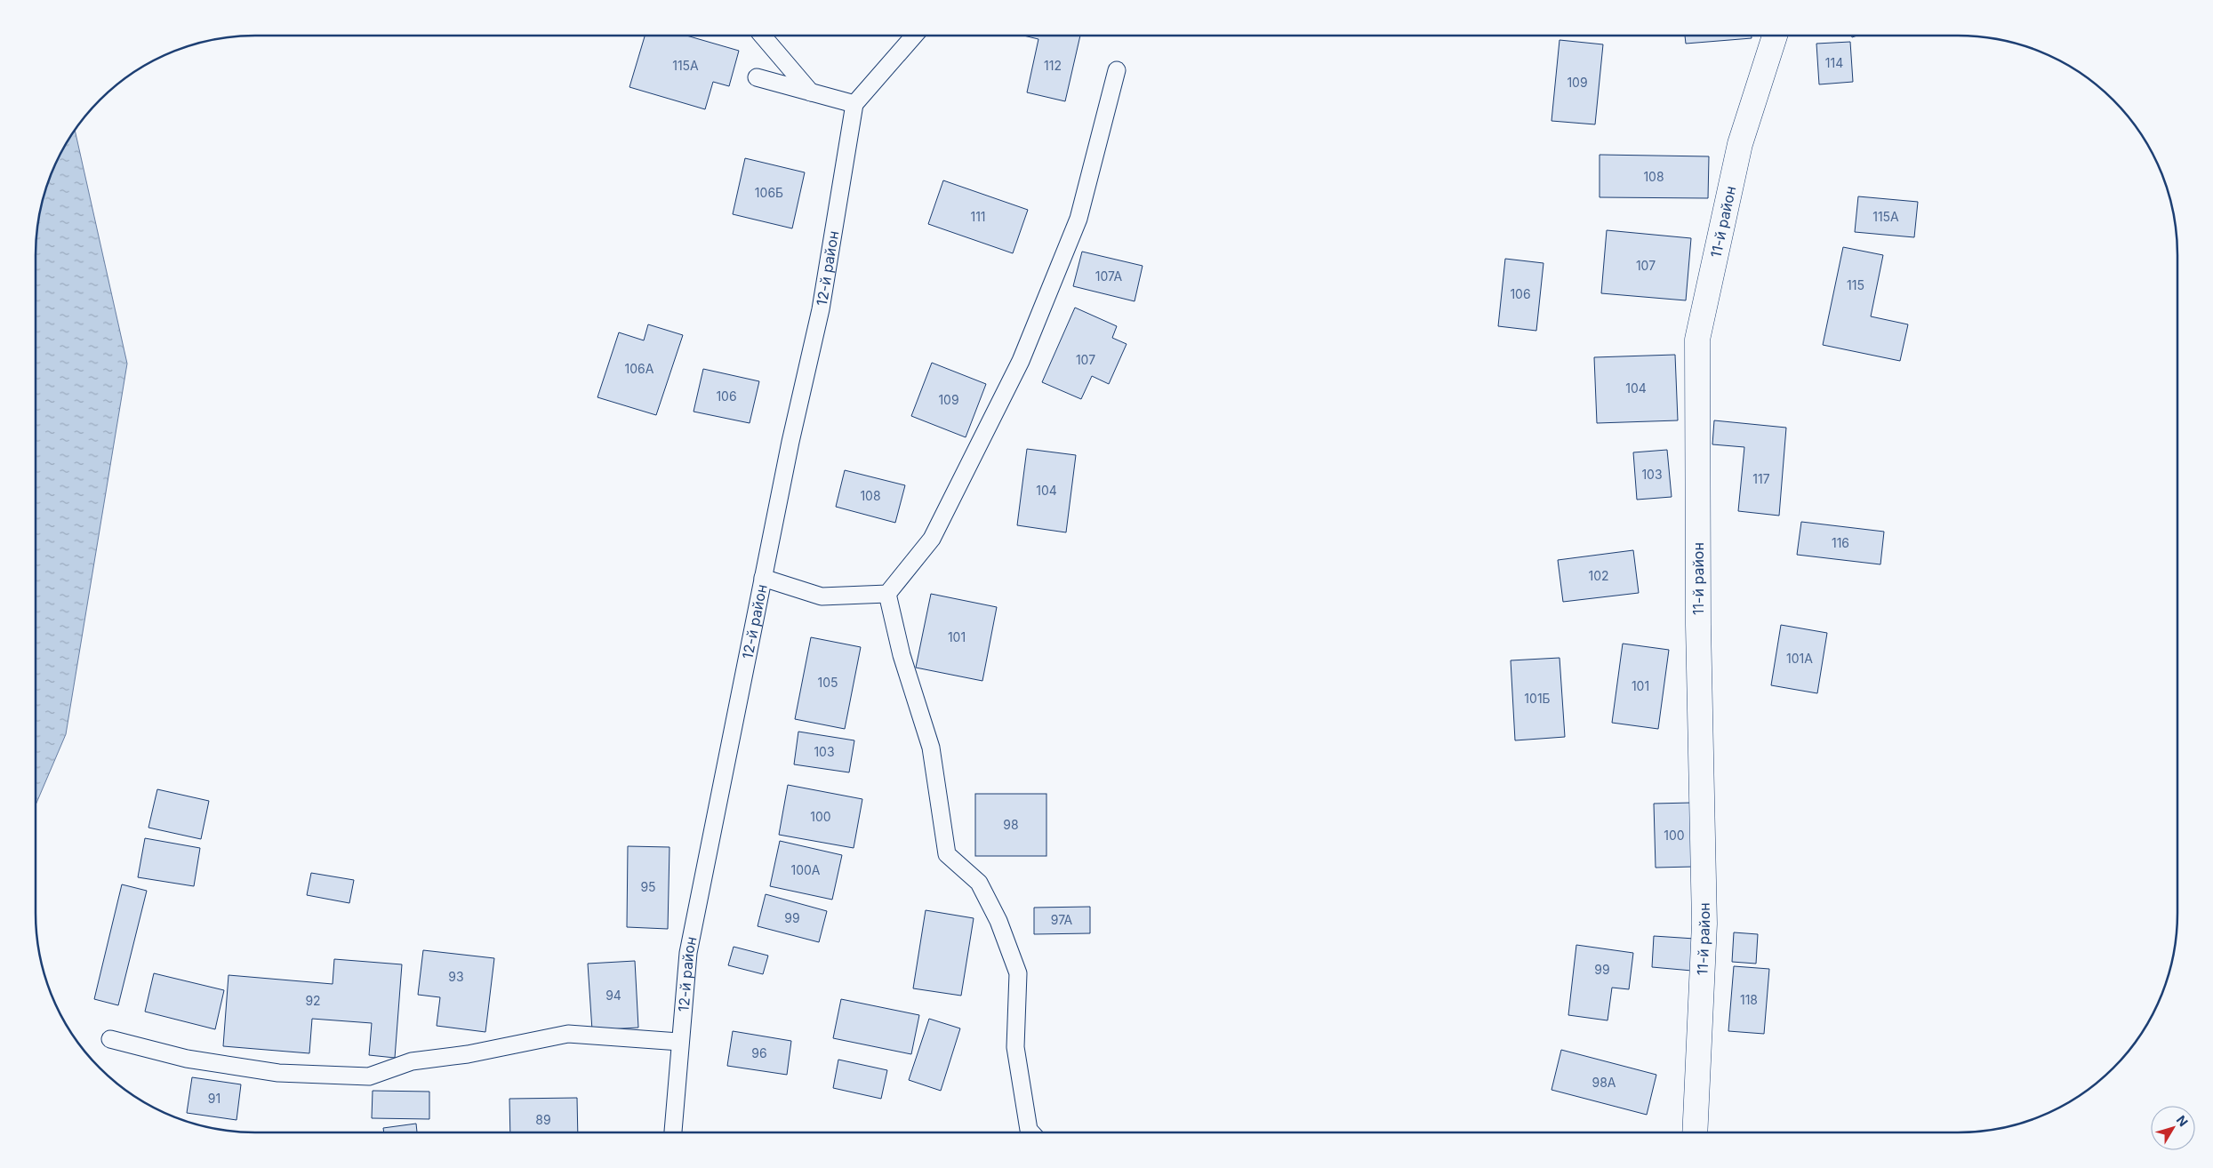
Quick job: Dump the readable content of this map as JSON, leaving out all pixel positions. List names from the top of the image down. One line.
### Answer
{"streets":{"street":["11-й район"],"lane":["12-й район"]},"house_numbers":["114","115А","112","109","108","106Б","111","115А","107","107А","115","106","107","106А","104","106","109","103","117","104","108","116","102","101","101А","105","101","101Б","103","100","98","100","100А","95","99","97А","99","93","94","118","92","96","98А","91","89"],"north":"top right"}
